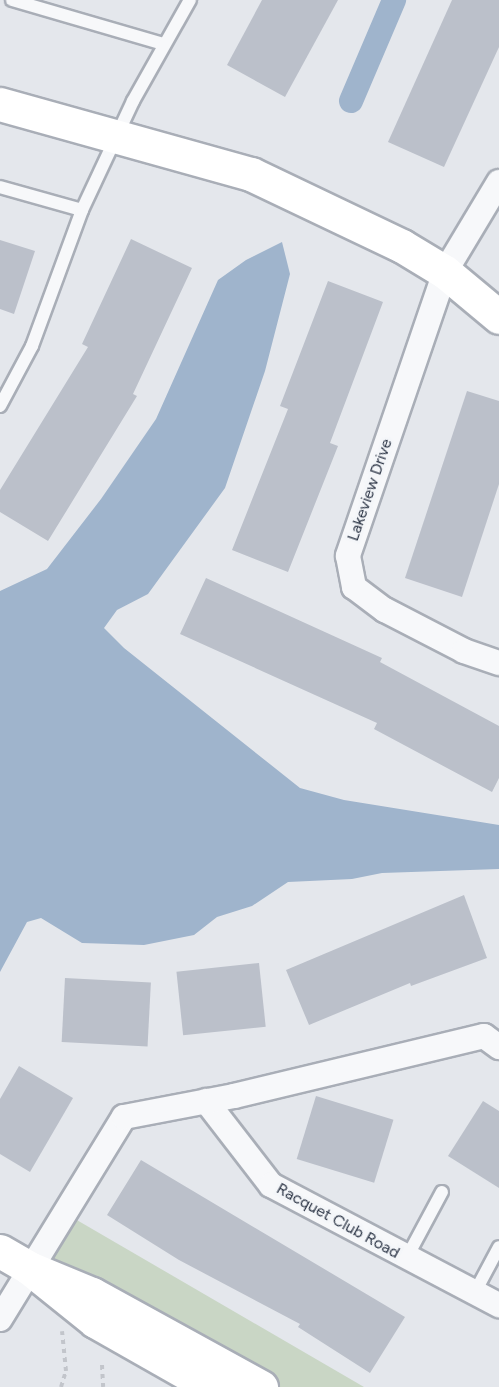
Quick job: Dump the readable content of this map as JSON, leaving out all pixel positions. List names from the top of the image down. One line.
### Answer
{"streets":{"street":["Lakeview Drive","Racquet Club Road"]}}
